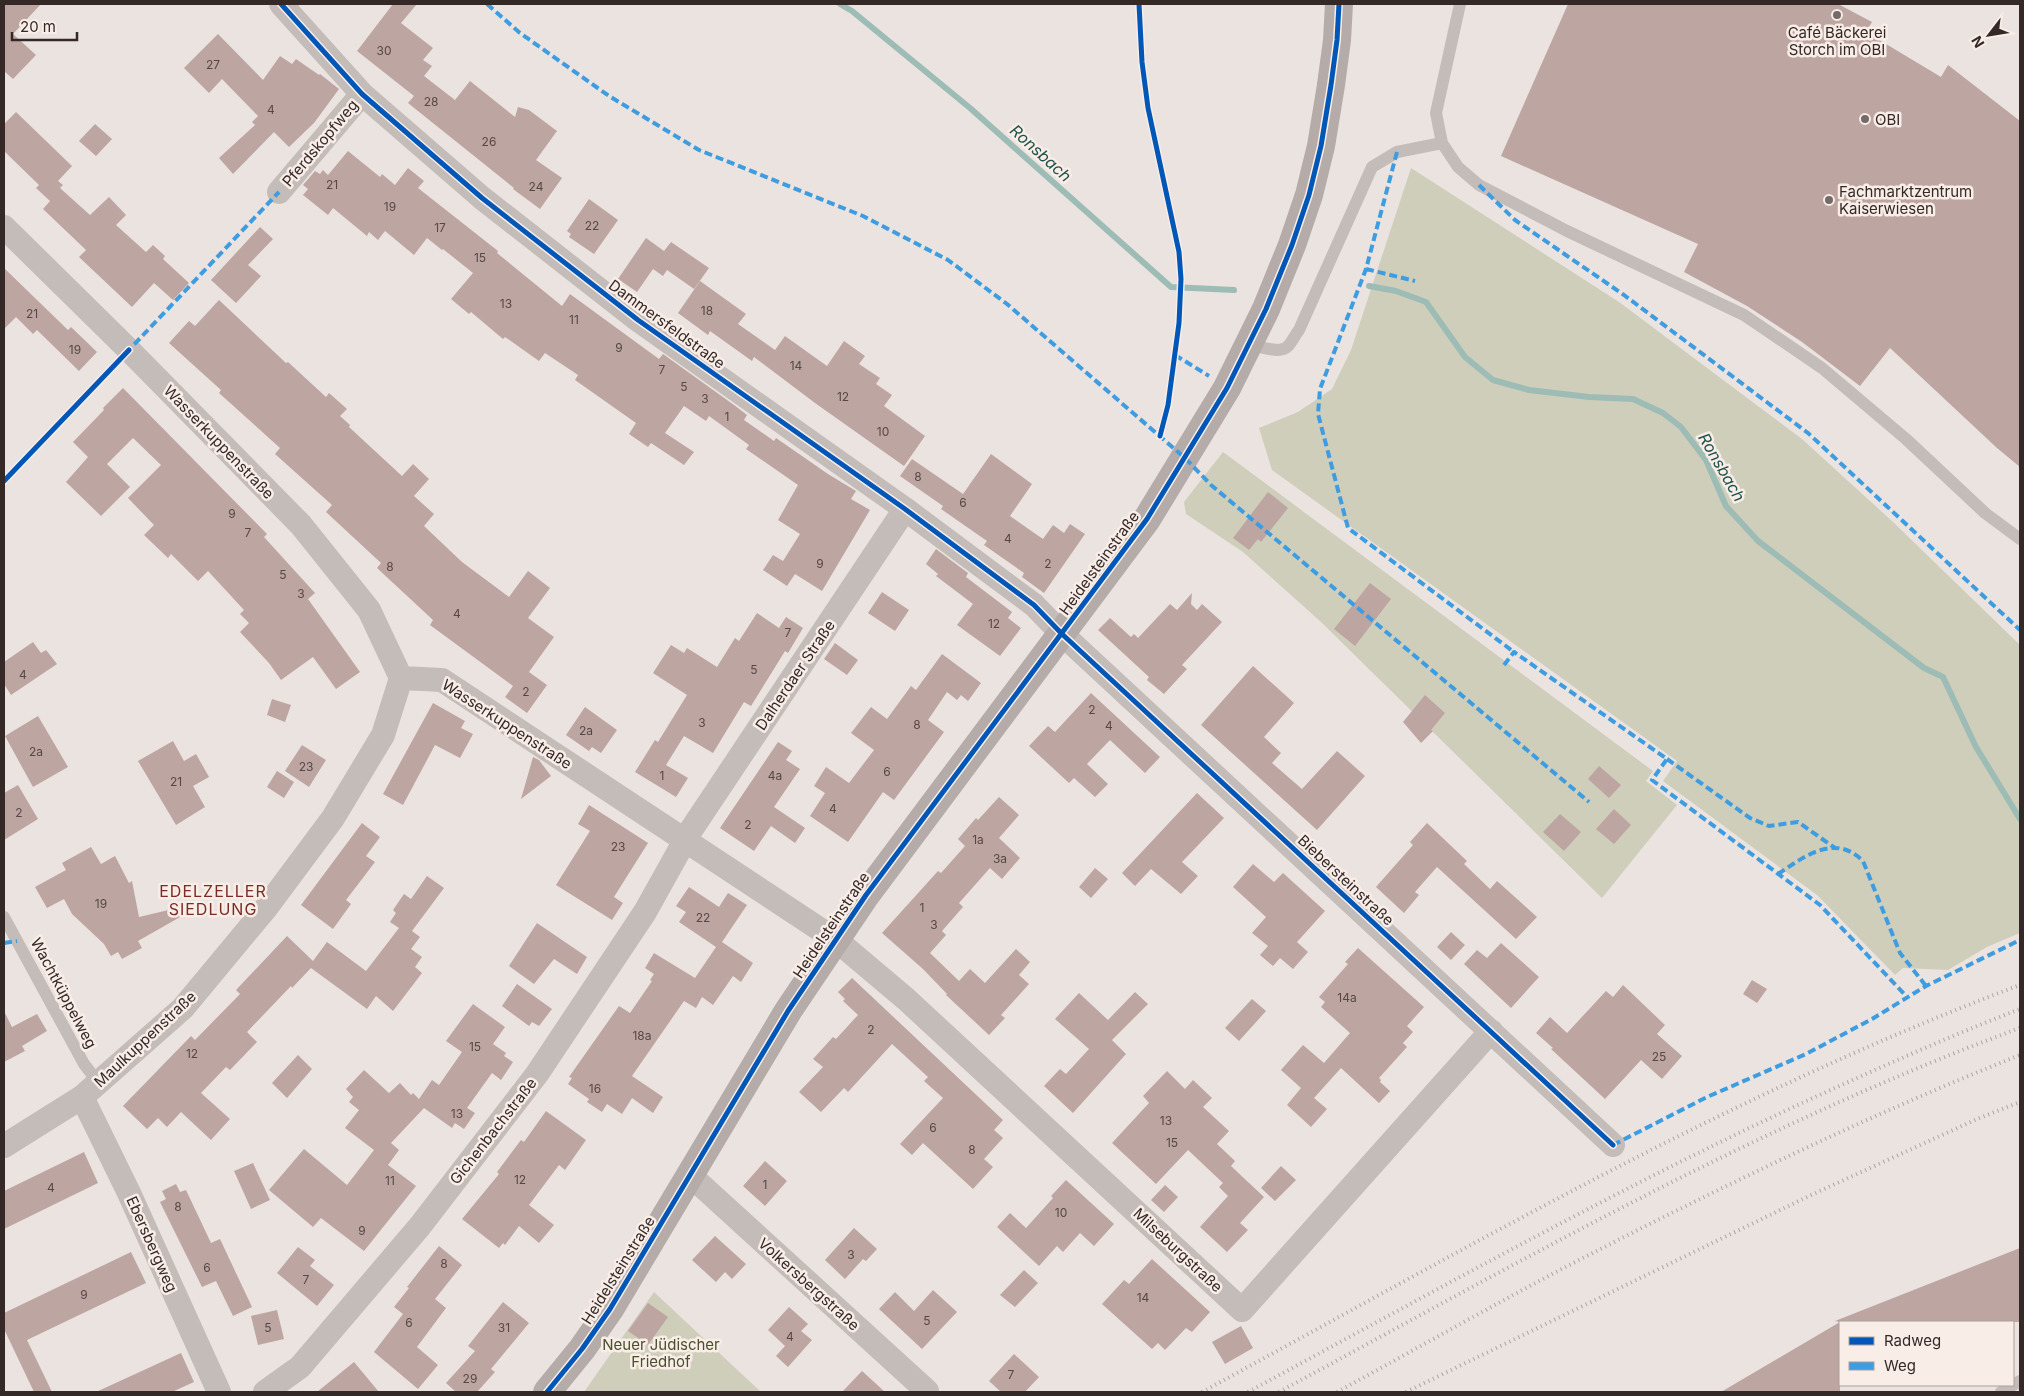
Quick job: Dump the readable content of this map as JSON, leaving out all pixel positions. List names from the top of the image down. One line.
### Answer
{"streets":{"main road":["Heidelsteinstraße"],"street":["Pferdskopfweg","Dammersfeldstraße","Wasserkuppenstraße","Dalherdaer Straße","Biebersteinstraße","Maulkuppenstraße","Gichenbachstraße","Ebersbergweg","Milseburgstraße","Volkersbergstraße"],"lane":["Wachtküppelweg"]},"crossings":[["Pferdskopfweg","Dammersfeldstraße"],["Dammersfeldstraße","Heidelsteinstraße"],["Dammersfeldstraße","Dalherdaer Straße"],["Dammersfeldstraße","Biebersteinstraße"],["Wasserkuppenstraße","Heidelsteinstraße"],["Wasserkuppenstraße","Dalherdaer Straße"],["Wasserkuppenstraße","Maulkuppenstraße"],["Wasserkuppenstraße","Gichenbachstraße"],["Wasserkuppenstraße","Milseburgstraße"],["Heidelsteinstraße","Biebersteinstraße"],["Heidelsteinstraße","Milseburgstraße"],["Heidelsteinstraße","Volkersbergstraße"],["Dalherdaer Straße","Gichenbachstraße"],["Biebersteinstraße","Milseburgstraße"],["Wachtküppelweg","Maulkuppenstraße"],["Wachtküppelweg","Ebersbergweg"],["Maulkuppenstraße","Ebersbergweg"]],"districts":["EDELZELLER SIEDLUNG"],"water":["Ronsbach"],"parks":["Neuer Jüdischer Friedhof"],"places":["Café Bäckerei Storch im OBI","OBI","Fachmarktzentrum Kaiserwiesen"],"house_numbers":["30","27","28","4","26","21","24","19","22","17","15","13","18","21","11","9","19","14","7","5","12","3","1","10","8","6","9","7","4","9","2","8","5","3","4","12","7","5","4","2","2","3","8","4","2a","2a","23","6","1","4a","21","4","2","2","1a","23","3a","19","1","22","3","14a","2","18a","15","12","25","16","13","13","6","15","8","12","11","1","4","8","10","9","3","8","6","7","9","14","5","6","5","31","4","7","29"],"legend":["Radweg","Weg"],"scale_bar":"20 m","north":"bottom left"}
